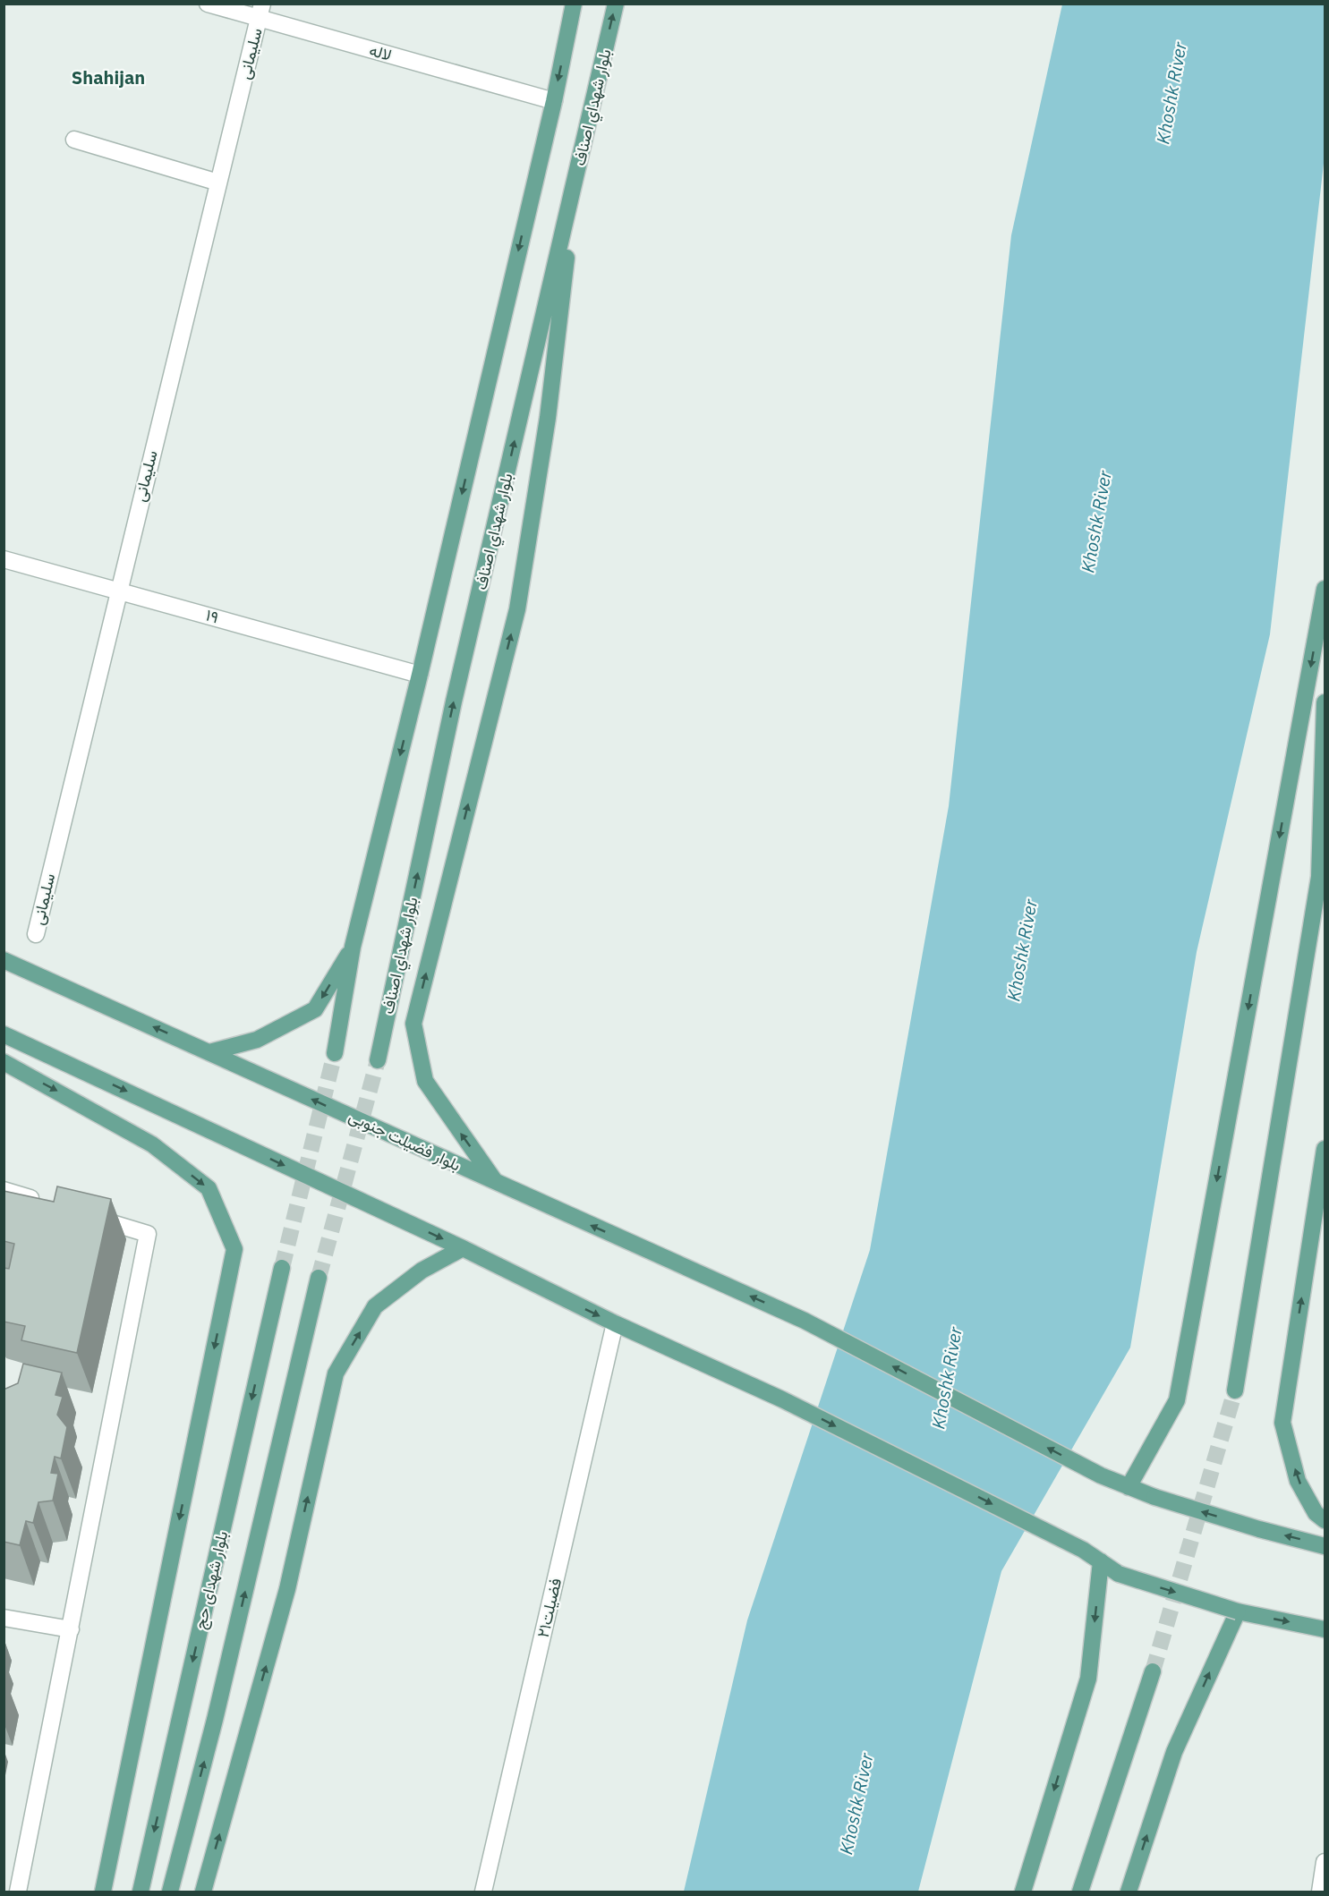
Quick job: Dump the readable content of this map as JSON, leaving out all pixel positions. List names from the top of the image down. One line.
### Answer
{"streets":{"main road":["بلوار شهداي اصناف","بلوار فضیلت جنوبی","بلوار شهدای حج"],"street":["لاله","سلیمانی","۱۹","فضیلت۲۱"]},"crossings":[["لاله","سلیمانی"],["سلیمانی","۱۹"]],"districts":["Shahijan"],"water":["Khoshk River"]}
